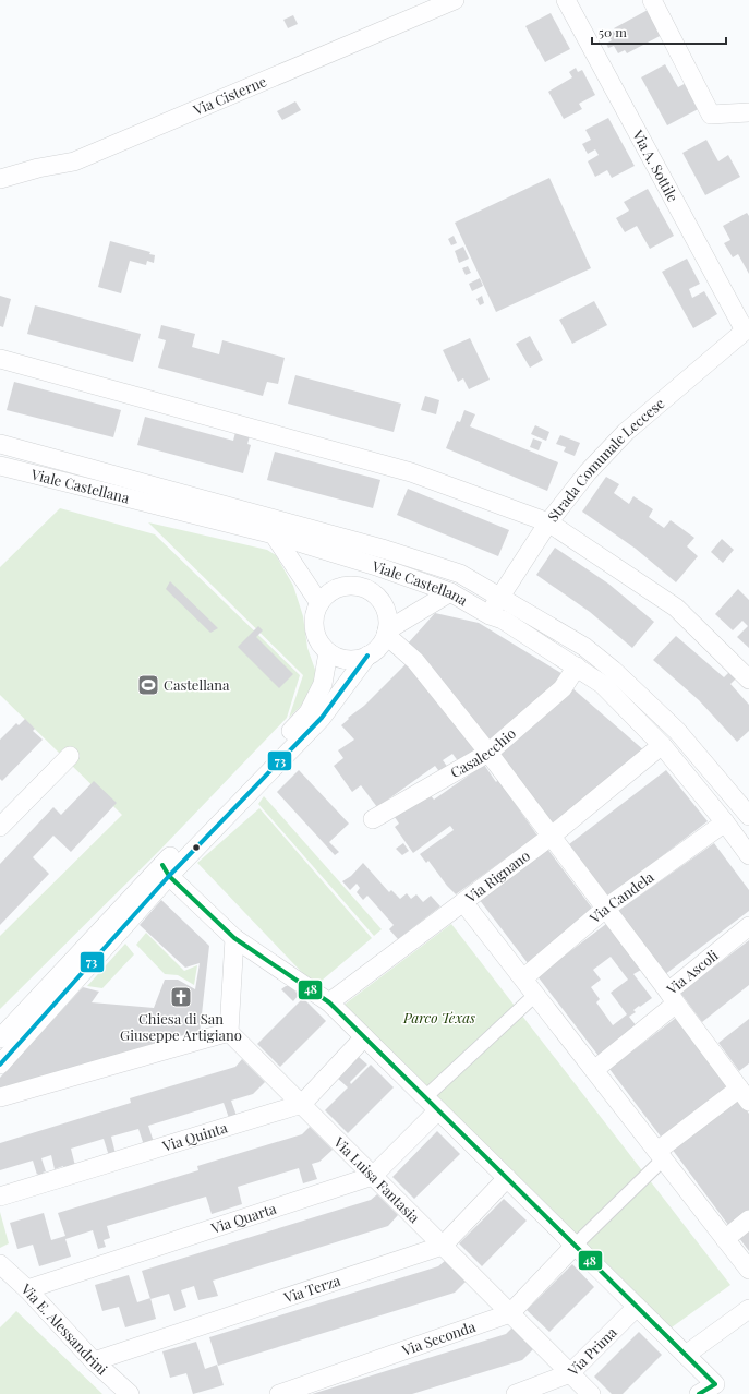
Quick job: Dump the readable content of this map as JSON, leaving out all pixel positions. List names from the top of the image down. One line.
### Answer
{"streets":{"street":["Via Cisterne","Via A. Sottile","Strada Comunale Leccese","Viale Castellana","Casalecchio","Via Rignano","Via Candela","Via Ascoli","Via Quinta","Via Luisa Fantasia","Via Quarta","Via Terza","Via E. Alessandrini","Via Seconda","Via Prima"]},"crossings":[["Via A. Sottile","Strada Comunale Leccese"],["Strada Comunale Leccese","Viale Castellana"],["Viale Castellana","Casalecchio"],["Viale Castellana","Via Rignano"],["Viale Castellana","Via Candela"],["Via Quinta","Via Luisa Fantasia"],["Via Luisa Fantasia","Via Quarta"],["Via Luisa Fantasia","Via Terza"],["Via Luisa Fantasia","Via Seconda"],["Via Luisa Fantasia","Via Prima"],["Via Quarta","Via E. Alessandrini"],["Via Terza","Via E. Alessandrini"]],"parks":["Parco Texas"],"places":{"sports":["Castellana"],"church":["Chiesa di San Giuseppe Artigiano"]},"lines":["transit line 73","transit line 48"],"scale_bar":"50 m"}
